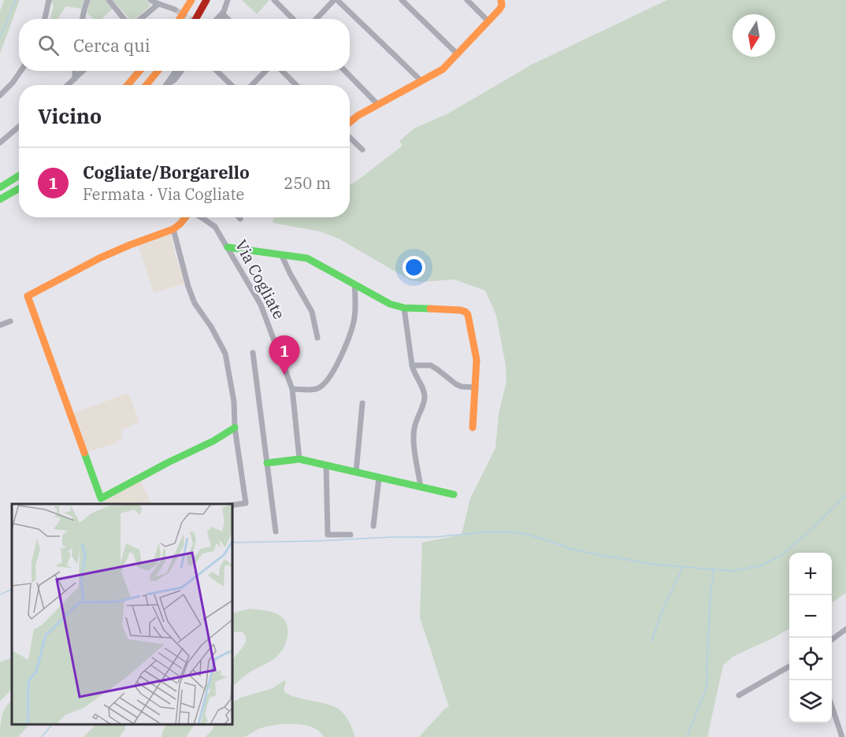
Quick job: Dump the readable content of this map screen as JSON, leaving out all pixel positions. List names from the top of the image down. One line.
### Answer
{"streets":{"street":["Via Cogliate"]},"north":"bottom","page":{"search":"Cerca qui","heading":"Vicino","list":[{"mark":"1","name":"Cogliate/Borgarello","note":"Fermata · Via Cogliate","value":"250 m"}],"pins":"1","map_buttons":["+","−"]}}
